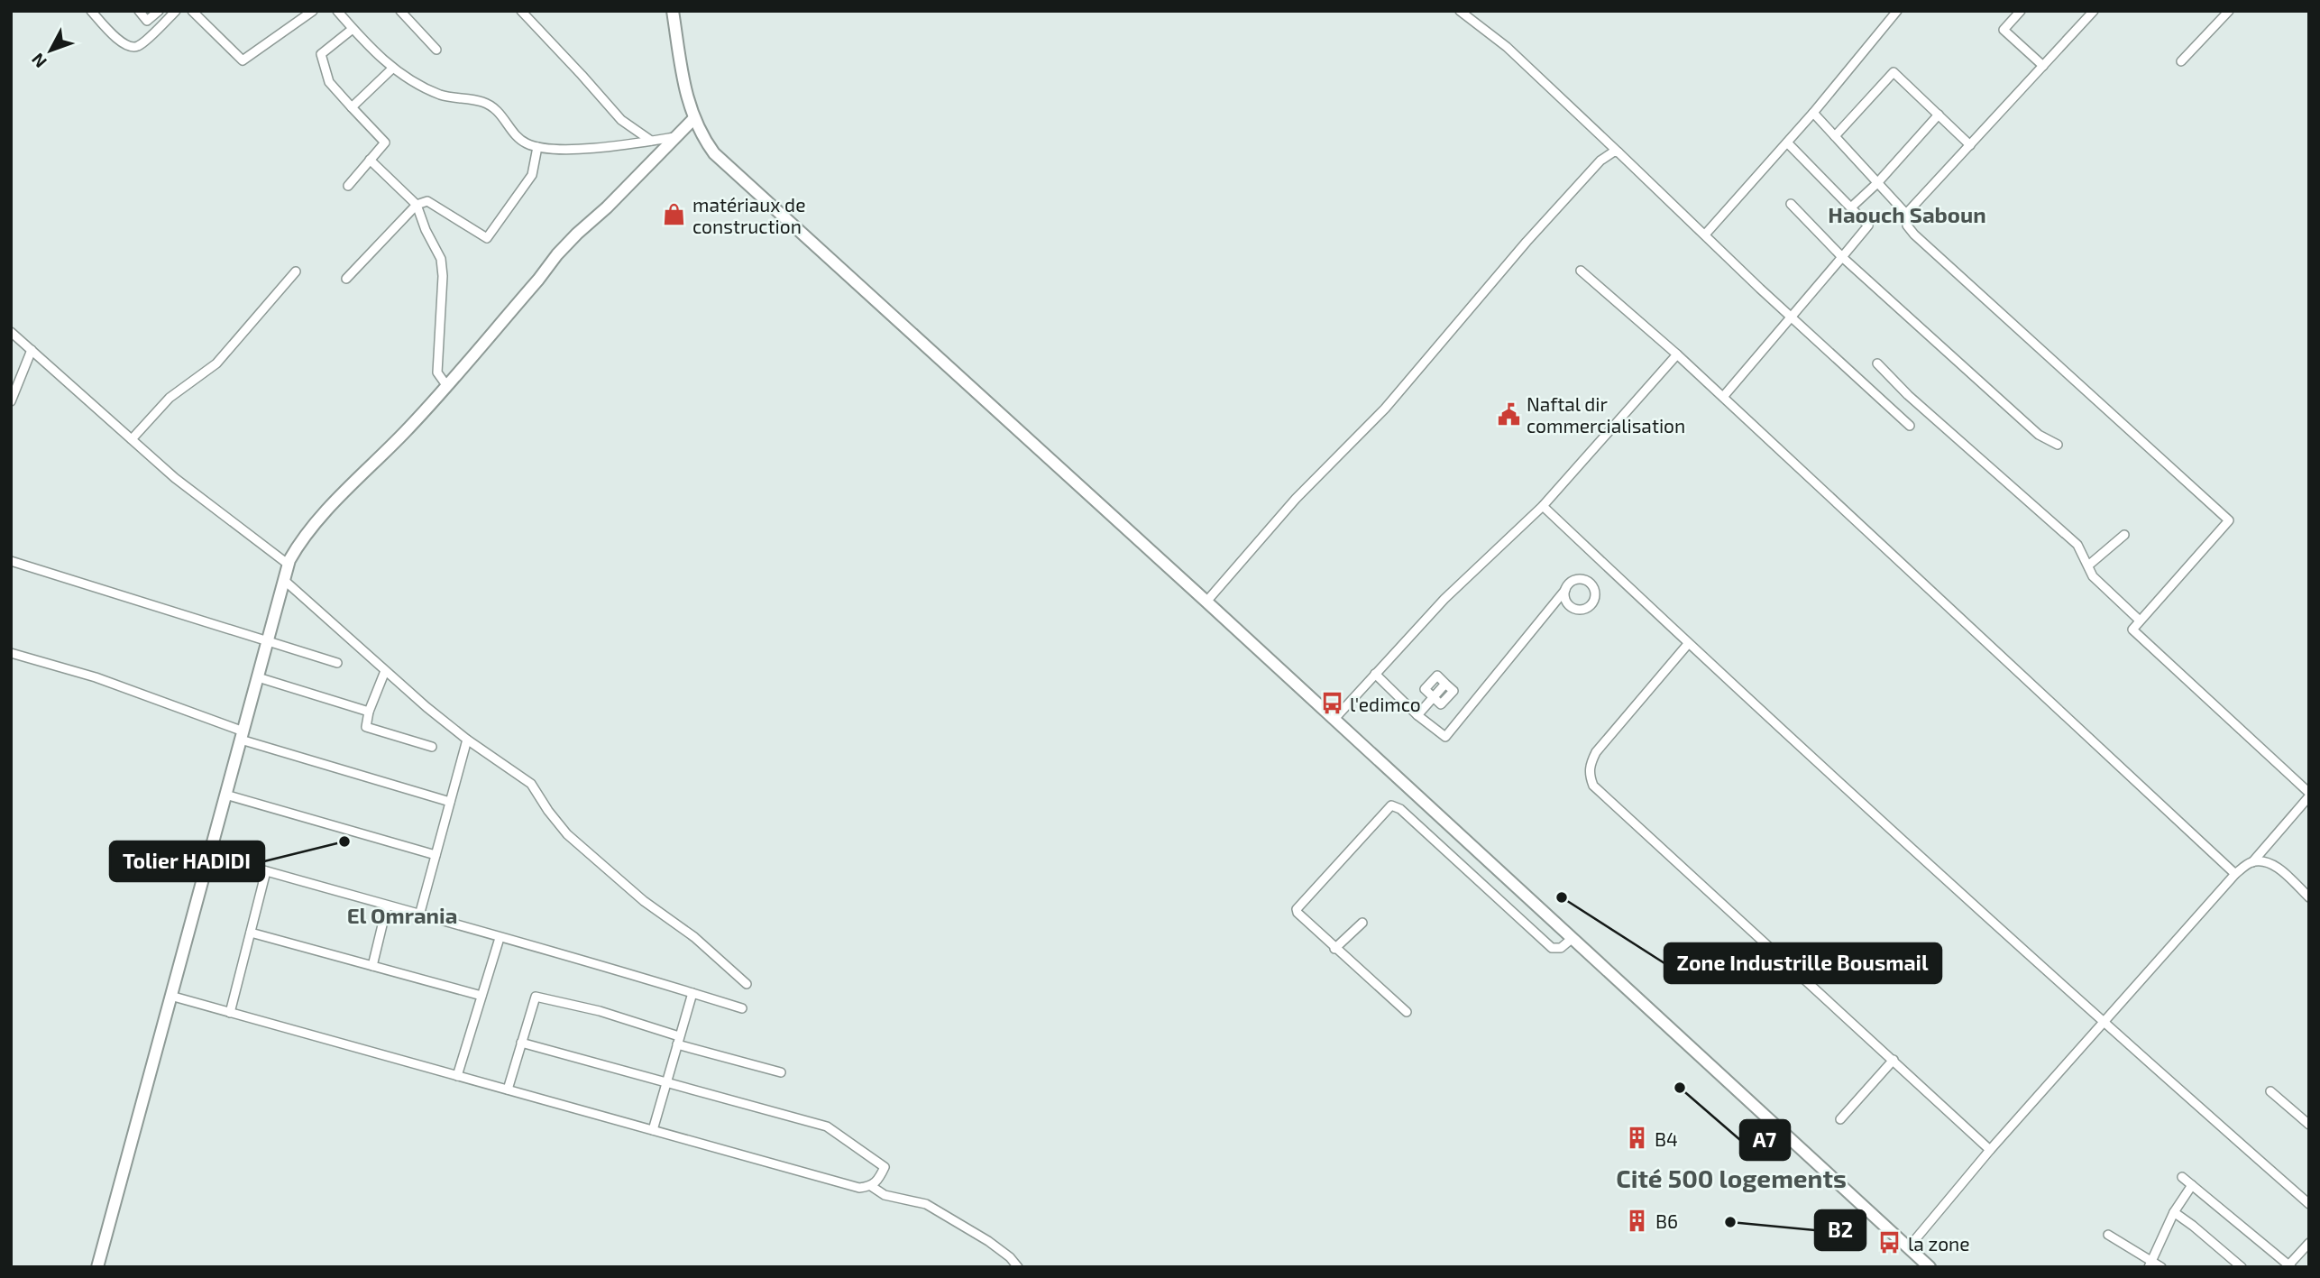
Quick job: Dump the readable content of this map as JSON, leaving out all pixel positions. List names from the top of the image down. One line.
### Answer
{"districts":["Haouch Saboun","El Omrania","Cité 500 logements"],"places":{"shop":["matériaux de construction"],"public building":["Naftal dir commercialisation"],"bus stop":["l'edimco","la zone"],"other":["Tolier HADIDI","Zone Industrille Bousmail","A7","B2"],"building":["B4","B6"]},"north":"bottom left"}
